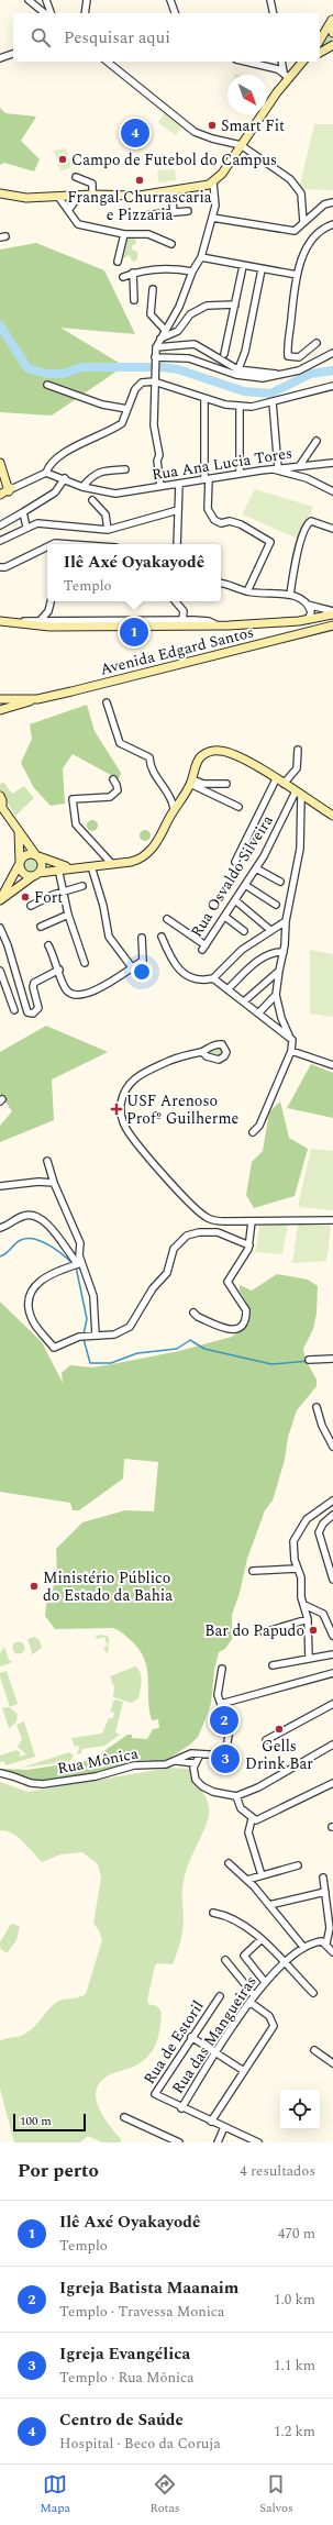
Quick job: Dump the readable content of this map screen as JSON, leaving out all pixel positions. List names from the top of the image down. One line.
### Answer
{"streets":{"main road":["Avenida Edgard Santos"],"street":["Rua Ana Lucia Tores","Rua Osvaldo Silveira","Rua Mônica","Rua das Mangueiras","Rua de Estoril"]},"crossings":[["Rua das Mangueiras","Rua de Estoril"]],"places":{"other":["Smart Fit","Campo de Futebol do Campus","Frangal Churrascaria e Pizzaria","Fort","Ministério Público do Estado da Bahia","Bar do Papudo","Gells Drink Bar"],"health":["USF Arenoso Profº Guilherme"]},"scale_bar":"100 m","north":"bottom right","page":{"search":"Pesquisar aqui","pins":["4","1","2","3"],"popup":["Ilê Axé Oyakayodê","Templo"],"scale":"100 m","heading":["Por perto","4 resultados"],"list":[{"mark":"1","name":"Ilê Axé Oyakayodê","note":"Templo","value":"470 m"},{"mark":"2","name":"Igreja Batista Maanaim","note":"Templo · Travessa Monica","value":"1.0 km"},{"mark":"3","name":"Igreja Evangélica","note":"Templo · Rua Mônica","value":"1.1 km"},{"mark":"4","name":"Centro de Saúde","note":"Hospital · Beco da Coruja","value":"1.2 km"}],"nav":["Mapa","Rotas","Salvos"]}}
